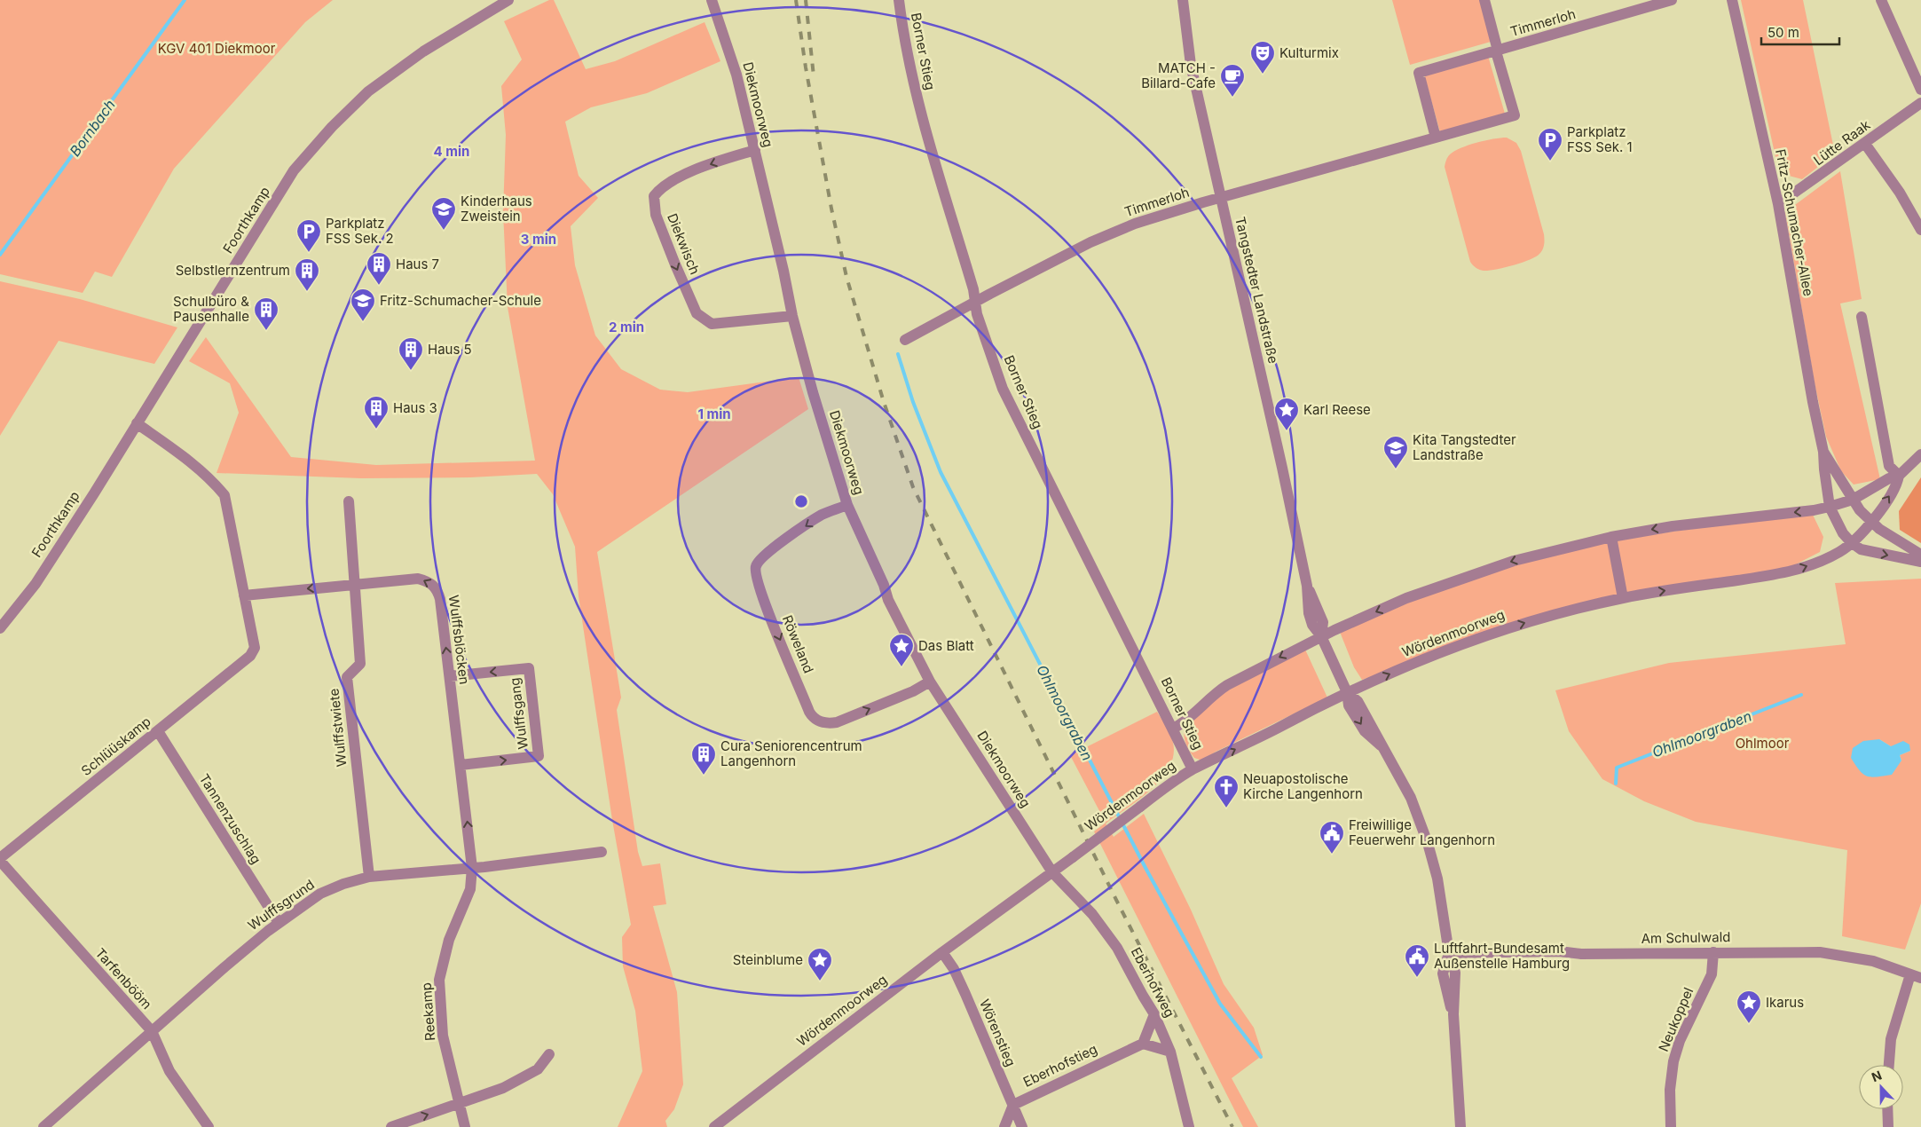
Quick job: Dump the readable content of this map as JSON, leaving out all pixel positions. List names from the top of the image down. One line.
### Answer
{"streets":{"street":["Timmerloh","Borner Stieg","Diekmoorweg","Lütte Raak","Foorthkamp","Fritz-Schumacher-Allee","Diekwisch","Tangstedter Landstraße","Wördenmoorweg","Wulffsblöcken","Röweland","Wulffsgang","Wulffstwiete","Schlüüskamp","Tannenzuschlag","Wulffsgrund","Am Schulwald","Tarfenbööm","Eberhofweg","Reekamp","Neukoppel","Wörenstieg","Eberhofstieg"]},"crossings":[["Timmerloh","Borner Stieg"],["Timmerloh","Tangstedter Landstraße"],["Borner Stieg","Wördenmoorweg"],["Diekmoorweg","Diekwisch"],["Diekmoorweg","Wördenmoorweg"],["Diekmoorweg","Röweland"],["Diekmoorweg","Eberhofweg"],["Lütte Raak","Fritz-Schumacher-Allee"],["Fritz-Schumacher-Allee","Wördenmoorweg"],["Tangstedter Landstraße","Wördenmoorweg"],["Tangstedter Landstraße","Am Schulwald"],["Wördenmoorweg","Eberhofweg"],["Wördenmoorweg","Wörenstieg"],["Wulffsblöcken","Wulffsgang"],["Wulffsblöcken","Wulffstwiete"],["Wulffsblöcken","Schlüüskamp"],["Wulffsblöcken","Wulffsgrund"],["Wulffsblöcken","Reekamp"],["Wulffstwiete","Wulffsgrund"],["Schlüüskamp","Tannenzuschlag"],["Schlüüskamp","Tarfenbööm"],["Tannenzuschlag","Wulffsgrund"],["Wulffsgrund","Tarfenbööm"],["Wulffsgrund","Reekamp"],["Am Schulwald","Neukoppel"],["Wörenstieg","Eberhofstieg"]],"water":["Bornbach","Ohlmoorgraben"],"parks":["KGV 401 Diekmoor","Ohlmoor"],"places":{"theatre":["Kulturmix"],"cafe":["MATCH - Billard-Cafe"],"parking":["Parkplatz FSS Sek. 1","Parkplatz FSS Sek. 2"],"school or university":["Kinderhaus Zweistein","Fritz-Schumacher-Schule","Kita Tangstedter Landstraße"],"building":["Haus 7","Selbstlernzentrum","Schulbüro & Pausenhalle","Haus 5","Haus 3","Cura Seniorencentrum Langenhorn"],"place":["Karl Reese","Das Blatt","Steinblume","Ikarus"],"church":["Neuapostolische Kirche Langenhorn"],"public building":["Freiwillige Feuerwehr Langenhorn","Luftfahrt-Bundesamt Außenstelle Hamburg"]},"scale_bar":"50 m","north":"top","rings":["4 min","3 min","2 min","1 min"]}
